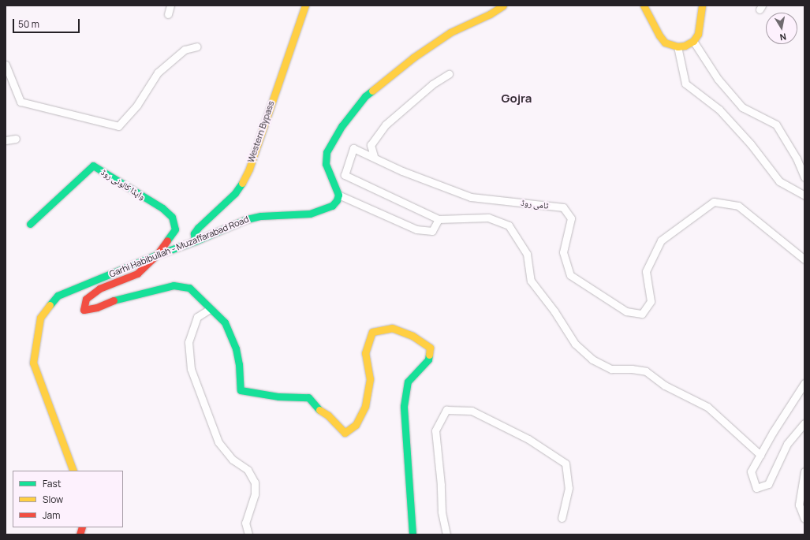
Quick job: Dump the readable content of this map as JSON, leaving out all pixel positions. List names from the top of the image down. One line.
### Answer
{"streets":{"main road":["Western Bypass","واپڈا کالونی روڈ","Garhi Habibullah - Muzaffarabad Road"],"street":["ٹامی روڈ"]},"crossings":[["Western Bypass","Garhi Habibullah - Muzaffarabad Road"],["واپڈا کالونی روڈ","Garhi Habibullah - Muzaffarabad Road"]],"districts":["Gojra"],"legend":["Fast","Slow","Jam"],"scale_bar":"50 m","north":"bottom"}
